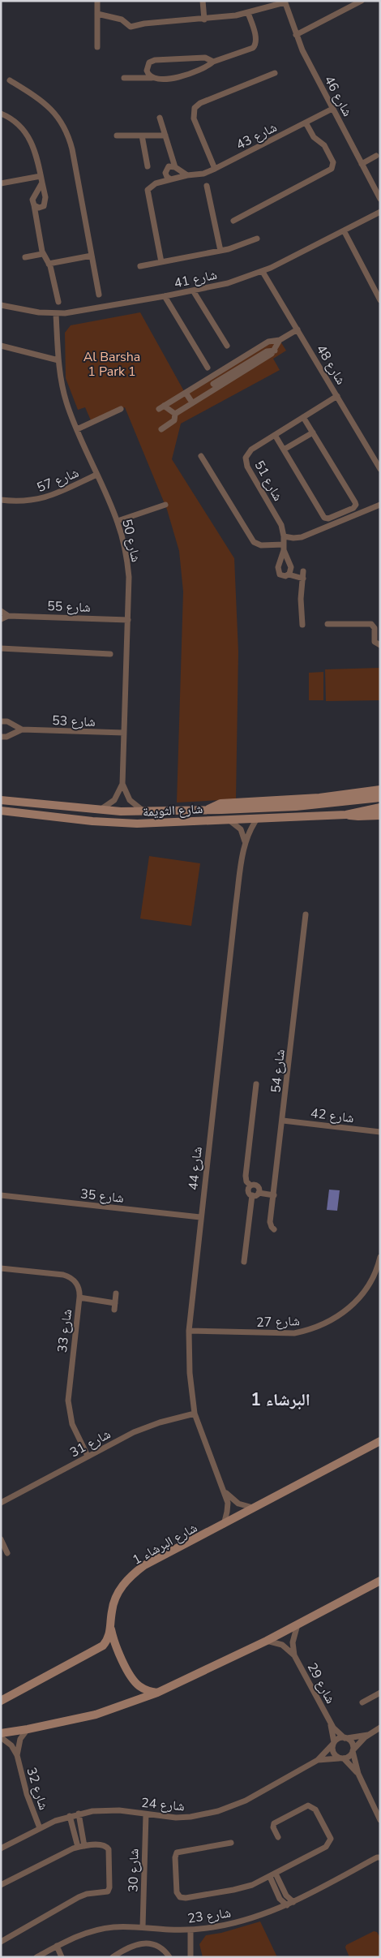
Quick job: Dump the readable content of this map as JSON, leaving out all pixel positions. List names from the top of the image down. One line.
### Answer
{"streets":{"street":["شارع 46","شارع 43","شارع 41","شارع 48","شارع 57","شارع 51","شارع 50","شارع 55","شارع 53","شارع الثويمة","شارع 54","شارع 42","شارع 44","شارع 35","شارع 27","شارع 33","شارع 31","شارع البرشاء 1","شارع 29","شارع 32","شارع 24","شارع 30","شارع 23"]},"crossings":[["شارع 46","شارع 43"],["شارع 41","شارع 48"],["شارع 41","شارع 50"],["شارع 48","شارع 51"],["شارع 57","شارع 50"],["شارع 50","شارع 55"],["شارع 50","شارع 53"],["شارع 50","شارع الثويمة"],["شارع الثويمة","شارع 44"],["شارع 54","شارع 42"],["شارع 44","شارع 35"],["شارع 44","شارع 27"],["شارع 44","شارع 31"],["شارع 44","شارع البرشاء 1"],["شارع 33","شارع 31"],["شارع 29","شارع 24"],["شارع 32","شارع 24"],["شارع 24","شارع 30"],["شارع 30","شارع 23"]],"districts":["البرشاء 1"],"parks":["Al Barsha 1 Park 1"]}
